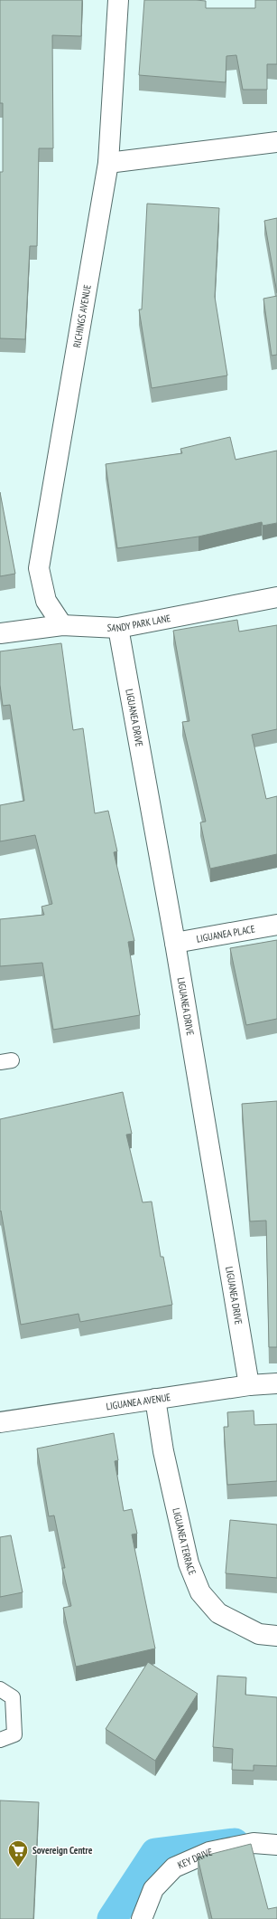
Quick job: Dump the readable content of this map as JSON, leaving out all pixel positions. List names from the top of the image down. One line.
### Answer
{"streets":{"street":["RICHINGS AVENUE","SANDY PARK LANE","LIGUANEA DRIVE","LIGUANEA PLACE","LIGUANEA AVENUE","LIGUANEA TERRACE","KEY DRIVE"]},"crossings":[["RICHINGS AVENUE","SANDY PARK LANE"],["SANDY PARK LANE","LIGUANEA DRIVE"],["LIGUANEA DRIVE","LIGUANEA PLACE"],["LIGUANEA DRIVE","LIGUANEA AVENUE"],["LIGUANEA AVENUE","LIGUANEA TERRACE"]],"places":{"supermarket":["Sovereign Centre"]}}
